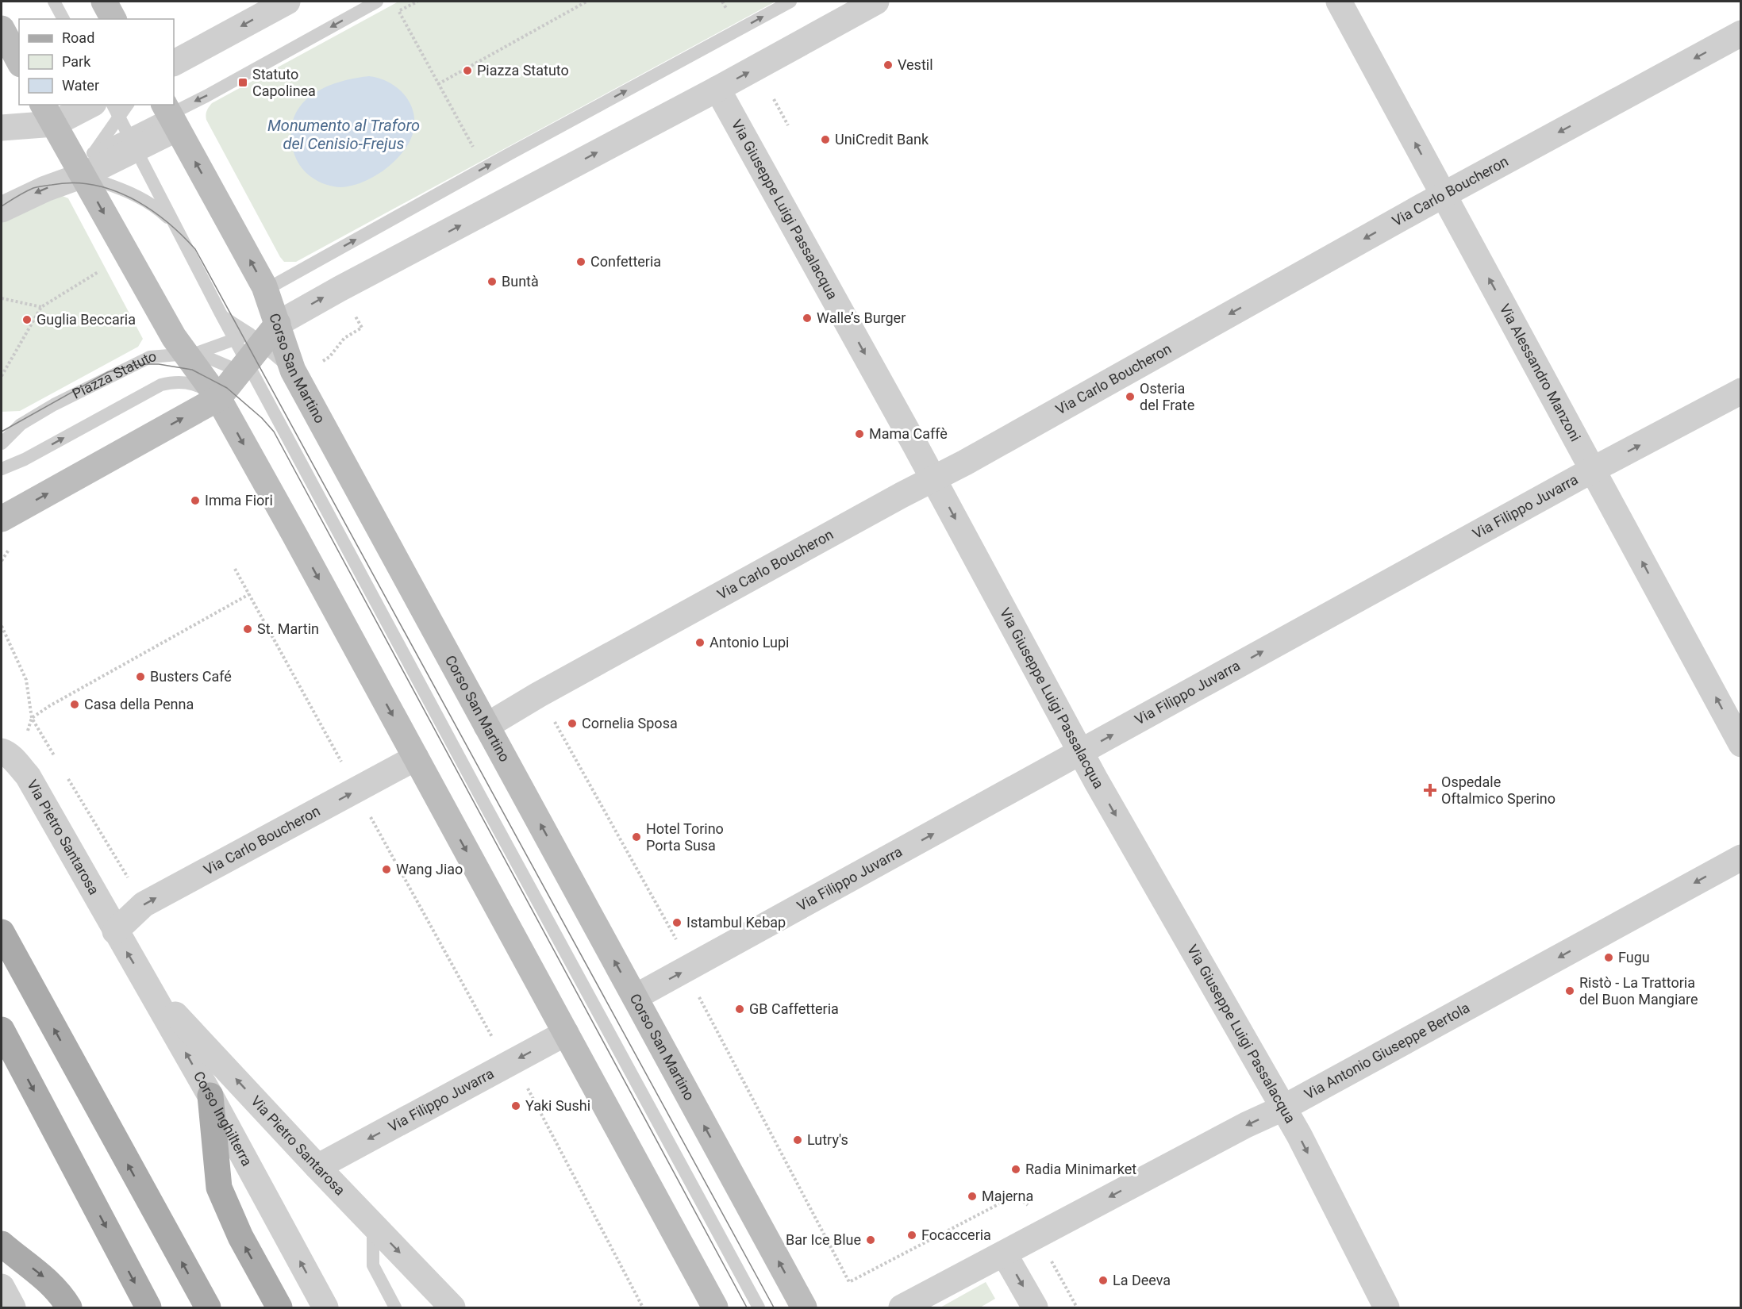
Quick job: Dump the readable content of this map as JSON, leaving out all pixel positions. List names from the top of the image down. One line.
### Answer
{"streets":{"main road":["Corso San Martino"],"street":["Via Carlo Boucheron","Via Giuseppe Luigi Passalacqua","Via Alessandro Manzoni","Via Filippo Juvarra","Via Pietro Santarosa","Via Antonio Giuseppe Bertola","Corso Inghilterra"],"lane":["Piazza Statuto"]},"crossings":[["Via Carlo Boucheron","Via Giuseppe Luigi Passalacqua"],["Via Carlo Boucheron","Corso San Martino"],["Via Carlo Boucheron","Via Alessandro Manzoni"],["Via Carlo Boucheron","Via Pietro Santarosa"],["Via Carlo Boucheron","Corso Inghilterra"],["Via Giuseppe Luigi Passalacqua","Via Filippo Juvarra"],["Via Giuseppe Luigi Passalacqua","Via Antonio Giuseppe Bertola"],["Corso San Martino","Via Filippo Juvarra"],["Via Alessandro Manzoni","Via Filippo Juvarra"],["Via Filippo Juvarra","Via Pietro Santarosa"],["Via Pietro Santarosa","Corso Inghilterra"]],"one_way":["Via Giuseppe Luigi Passalacqua","Via Alessandro Manzoni","Via Antonio Giuseppe Bertola","Corso Inghilterra"],"water":["Monumento al Traforo del Cenisio-Frejus"],"places":{"other":["Vestil","Piazza Statuto","UniCredit Bank","Confetteria","Buntà","Walle’s Burger","Guglia Beccaria","Osteria del Frate","Mama Caffè","Imma Fiori","St. Martin","Antonio Lupi","Busters Café","Casa della Penna","Cornelia Sposa","Hotel Torino Porta Susa","Wang Jiao","Istambul Kebap","Fugu","Ristò - La Trattoria del Buon Mangiare","GB Caffetteria","Yaki Sushi","Lutry's","Radia Minimarket","Majerna","Focacceria","Bar Ice Blue","La Deeva"],"transit":["Statuto Capolinea"],"health":["Ospedale Oftalmico Sperino"]},"legend":["Road","Park","Water"]}
